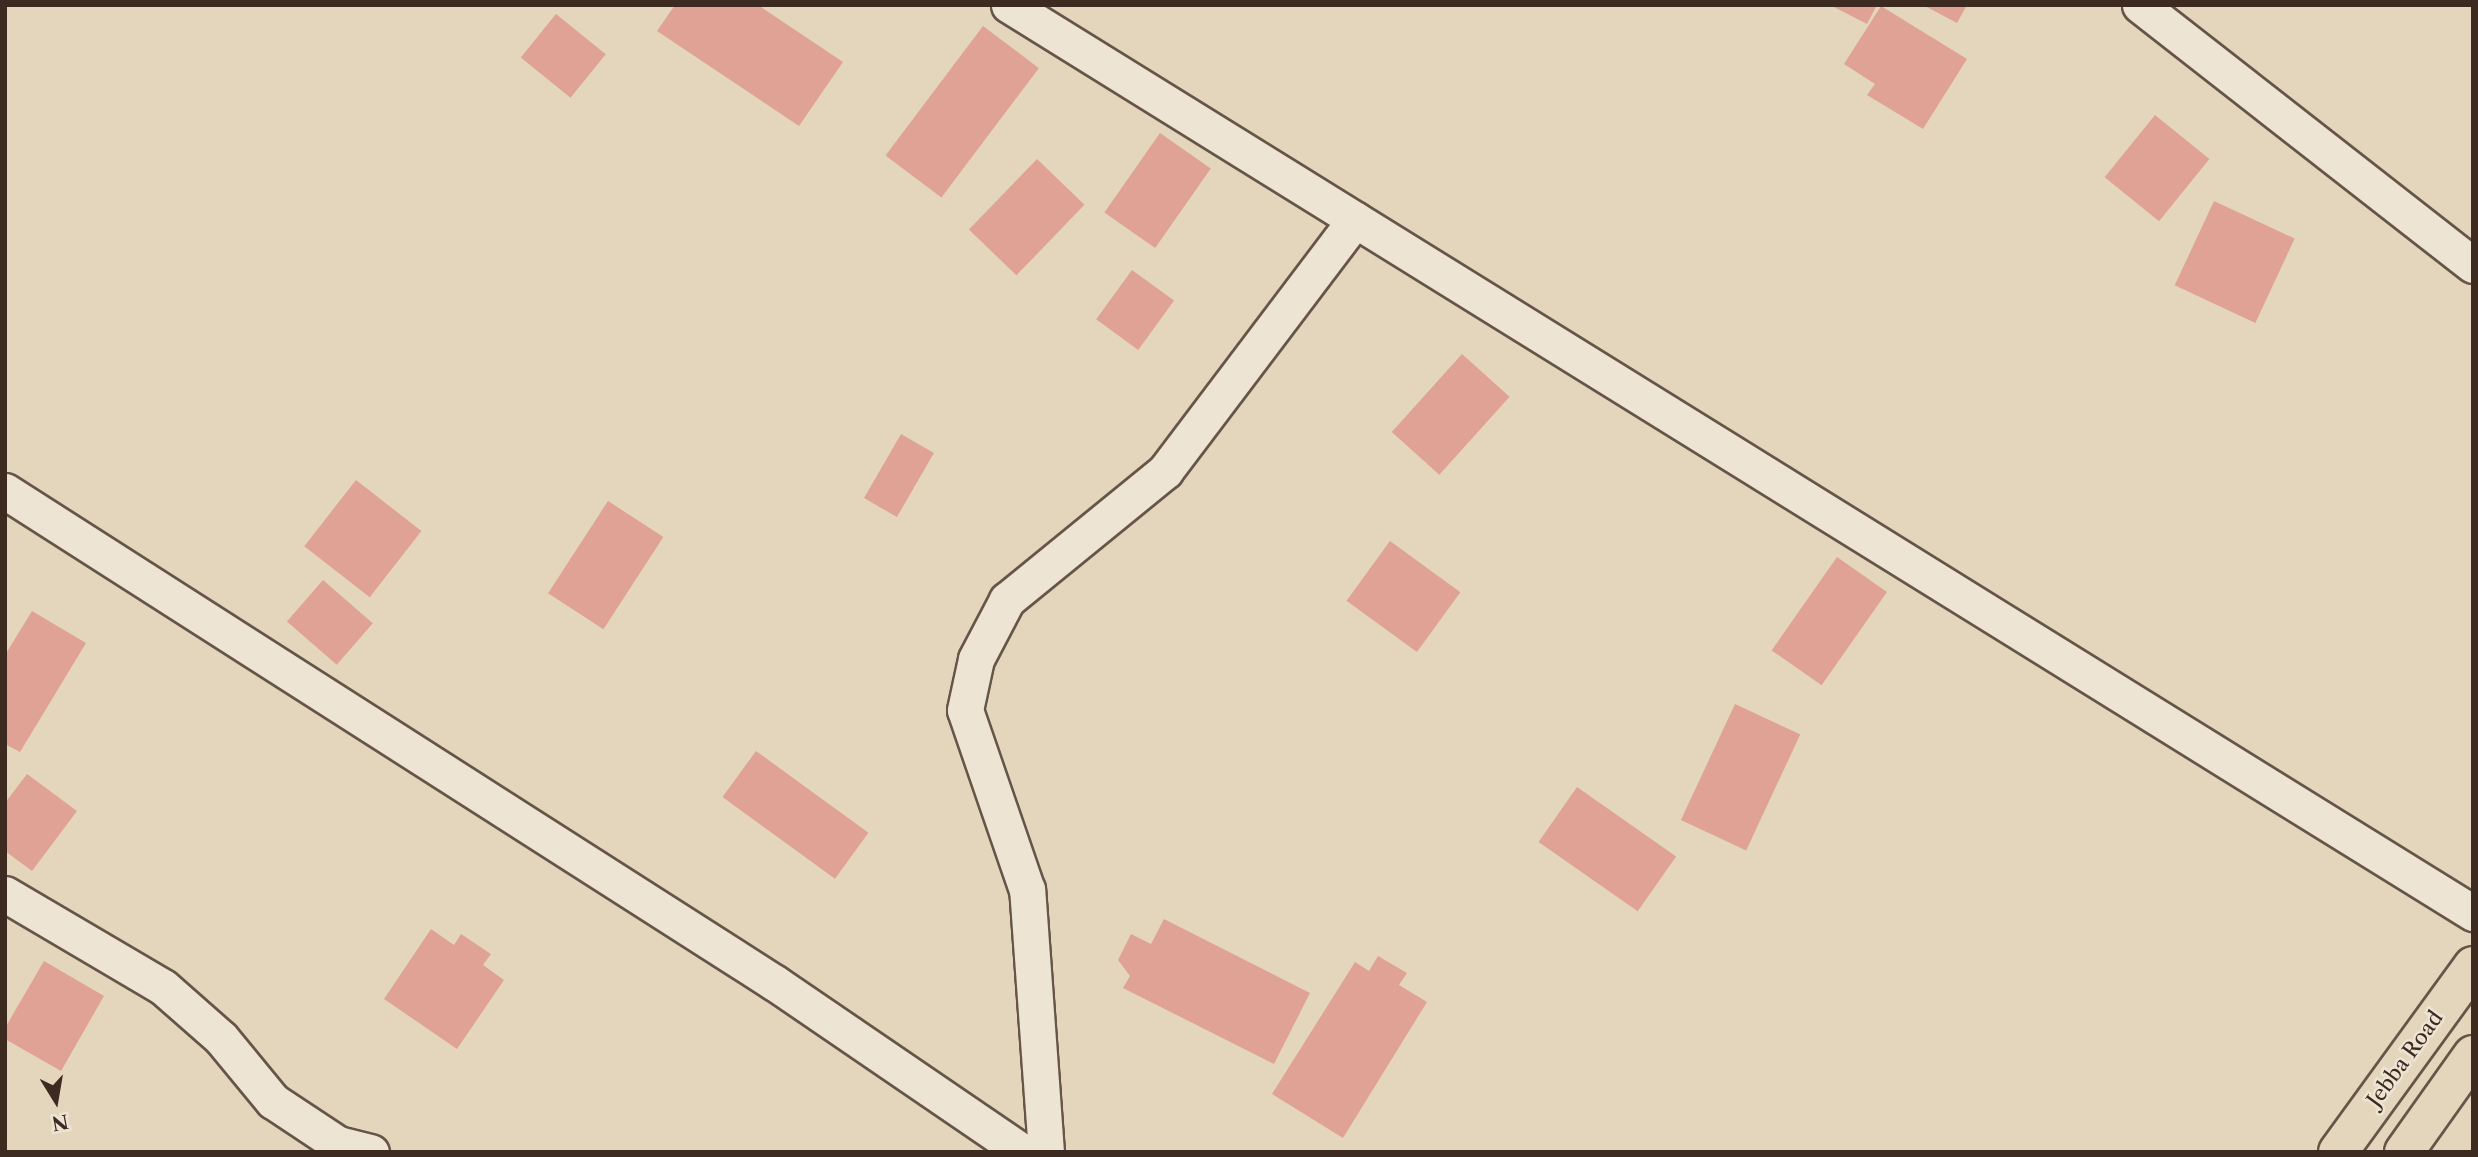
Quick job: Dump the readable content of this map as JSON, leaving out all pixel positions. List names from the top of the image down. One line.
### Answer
{"streets":{"highway":["Jebba Road"]},"north":"bottom"}
